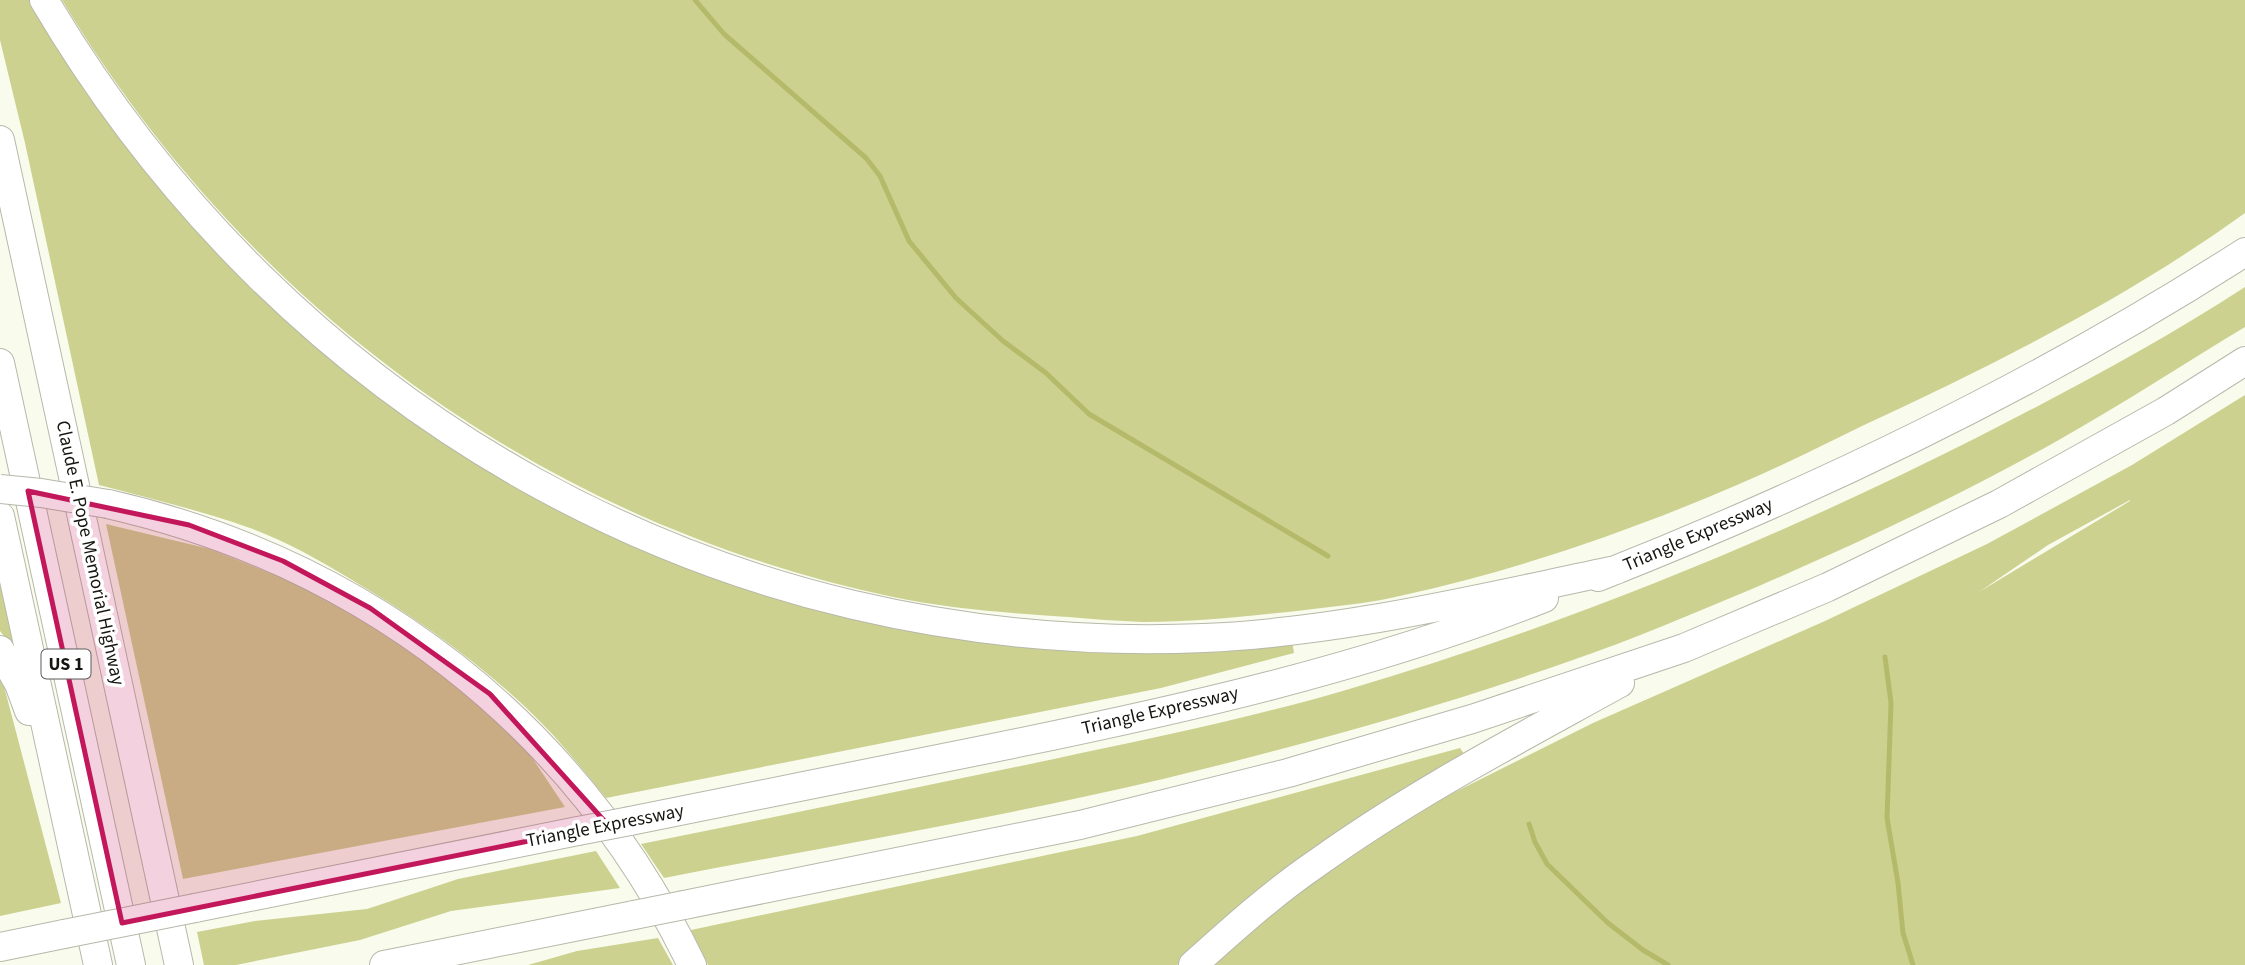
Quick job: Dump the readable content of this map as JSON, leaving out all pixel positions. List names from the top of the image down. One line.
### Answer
{"streets":{"highway":["Triangle Expressway","Claude E. Pope Memorial Highway","US 1"]}}
